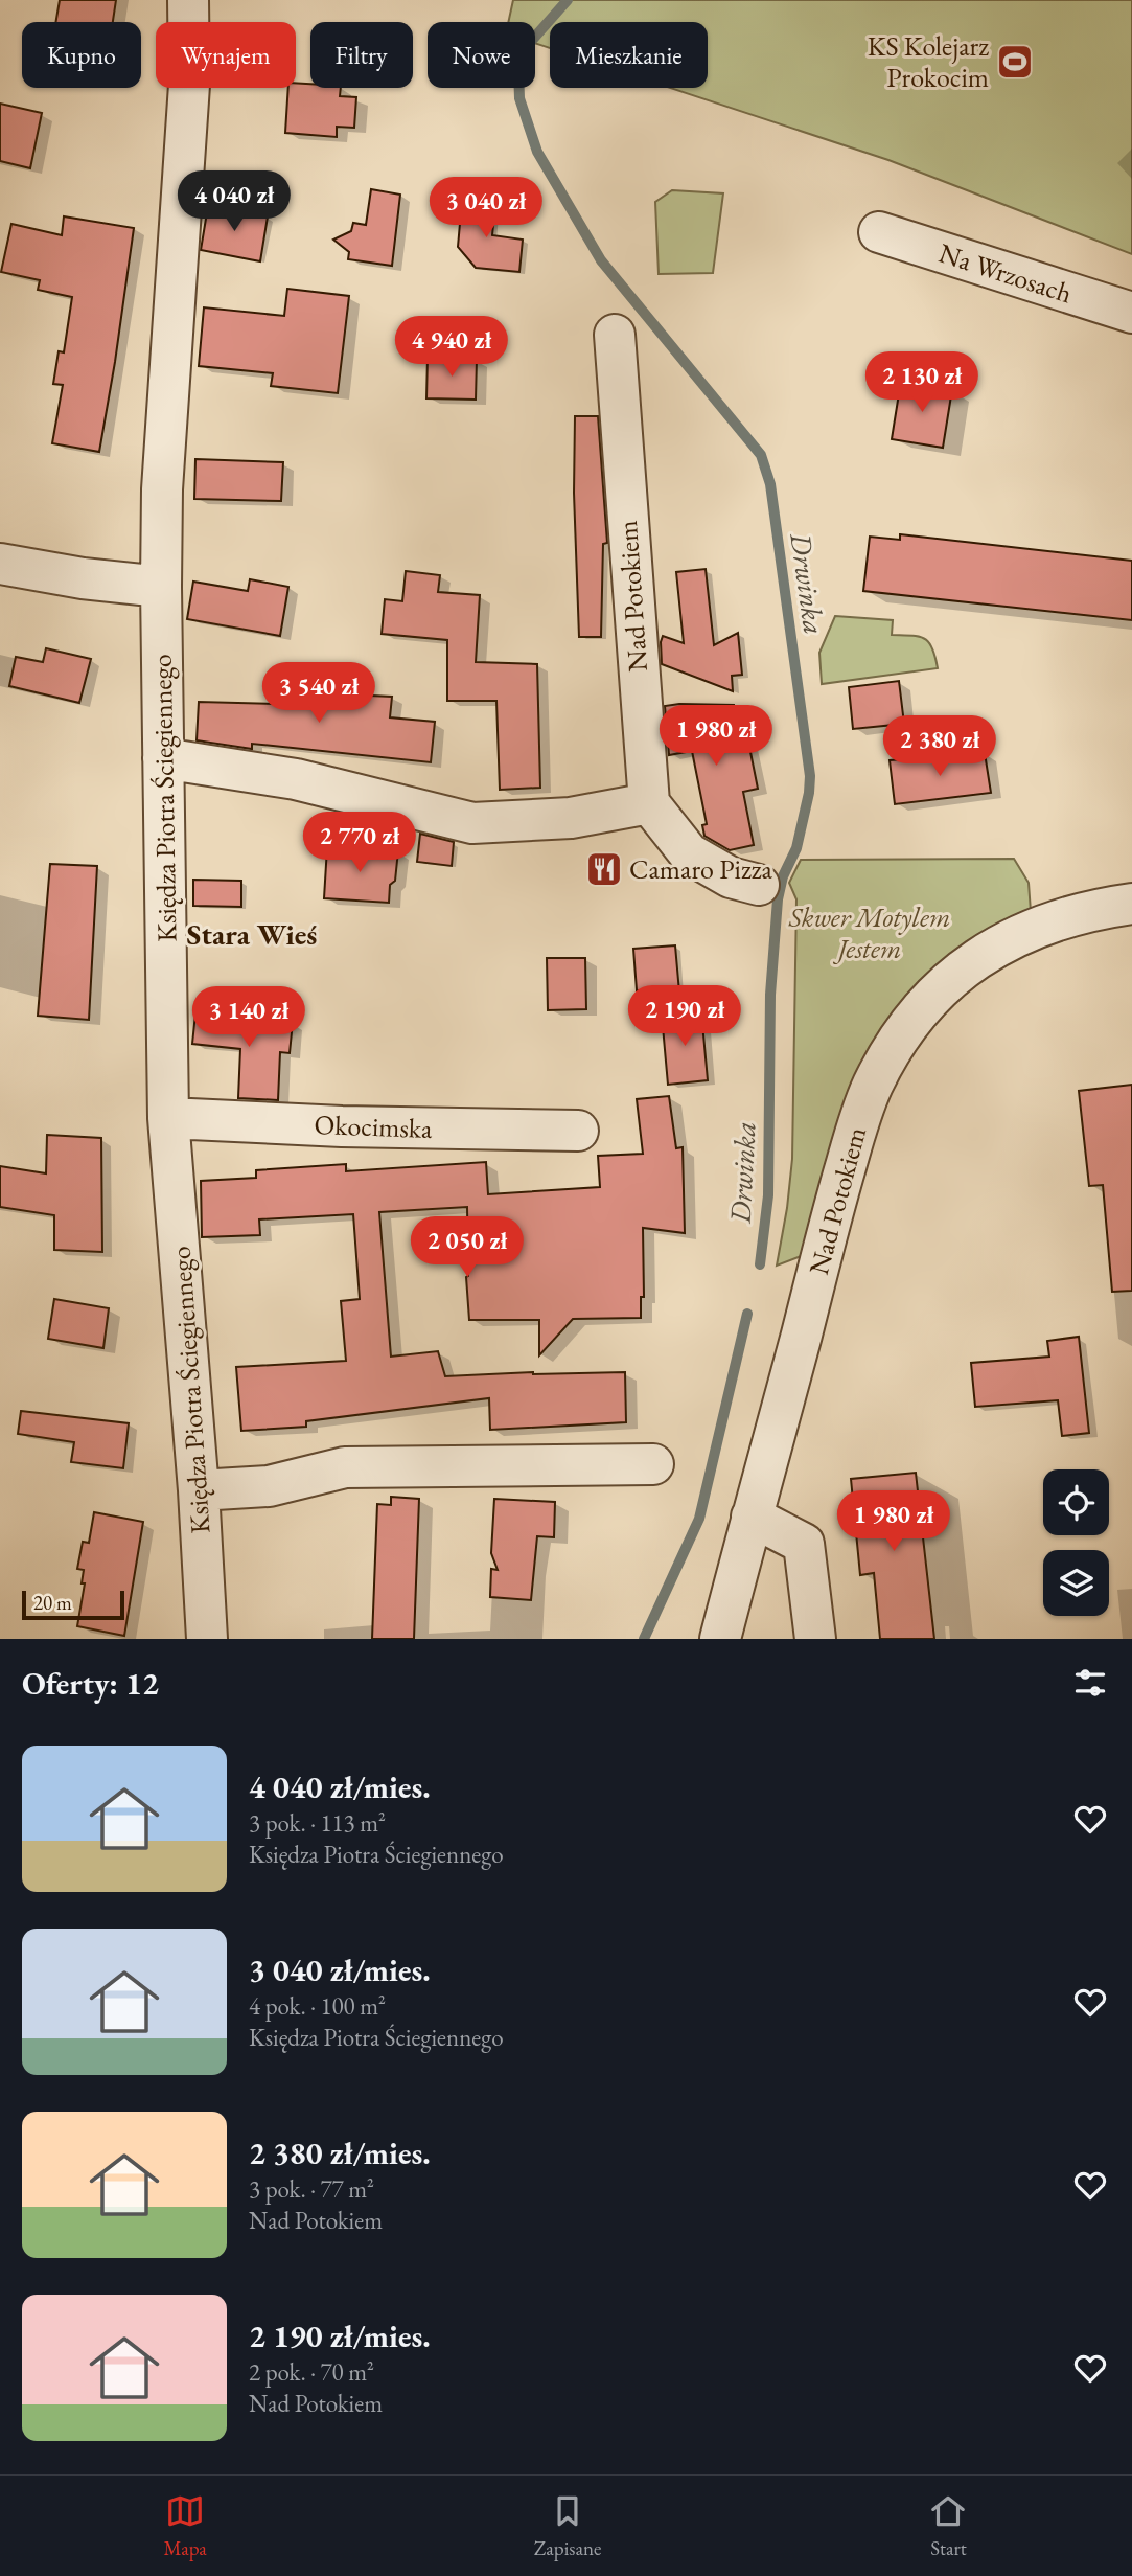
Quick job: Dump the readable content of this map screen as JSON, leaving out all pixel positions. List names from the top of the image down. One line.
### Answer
{"streets":{"street":["Na Wrzosach","Nad Potokiem","Księdza Piotra Ściegiennego","Okocimska"]},"crossings":[["Księdza Piotra Ściegiennego","Okocimska"]],"districts":["Stara Wieś"],"water":["Drwinka"],"parks":["Skwer Motylem Jestem"],"places":{"sports":["KS Kolejarz Prokocim"],"restaurant":["Camaro Pizza"]},"scale_bar":"20 m","page":{"chip":["Kupno","Wynajem","Filtry","Nowe","Mieszkanie"],"price":["4 040 zł","3 040 zł","4 940 zł","2 130 zł","3 540 zł","1 980 zł","2 380 zł","2 770 zł","2 190 zł","3 140 zł","2 050 zł","1 980 zł"],"scale":"20 m","heading":"Oferty: 12","list":[{"name":"4 040 zł/mies.","note":"3 pok. · 113 m² · Księdza Piotra Ściegiennego"},{"name":"3 040 zł/mies.","note":"4 pok. · 100 m² · Księdza Piotra Ściegiennego"},{"name":"2 380 zł/mies.","note":"3 pok. · 77 m² · Nad Potokiem"},{"name":"2 190 zł/mies.","note":"2 pok. · 70 m² · Nad Potokiem"}],"tabs":["Mapa","Zapisane","Start"]}}
